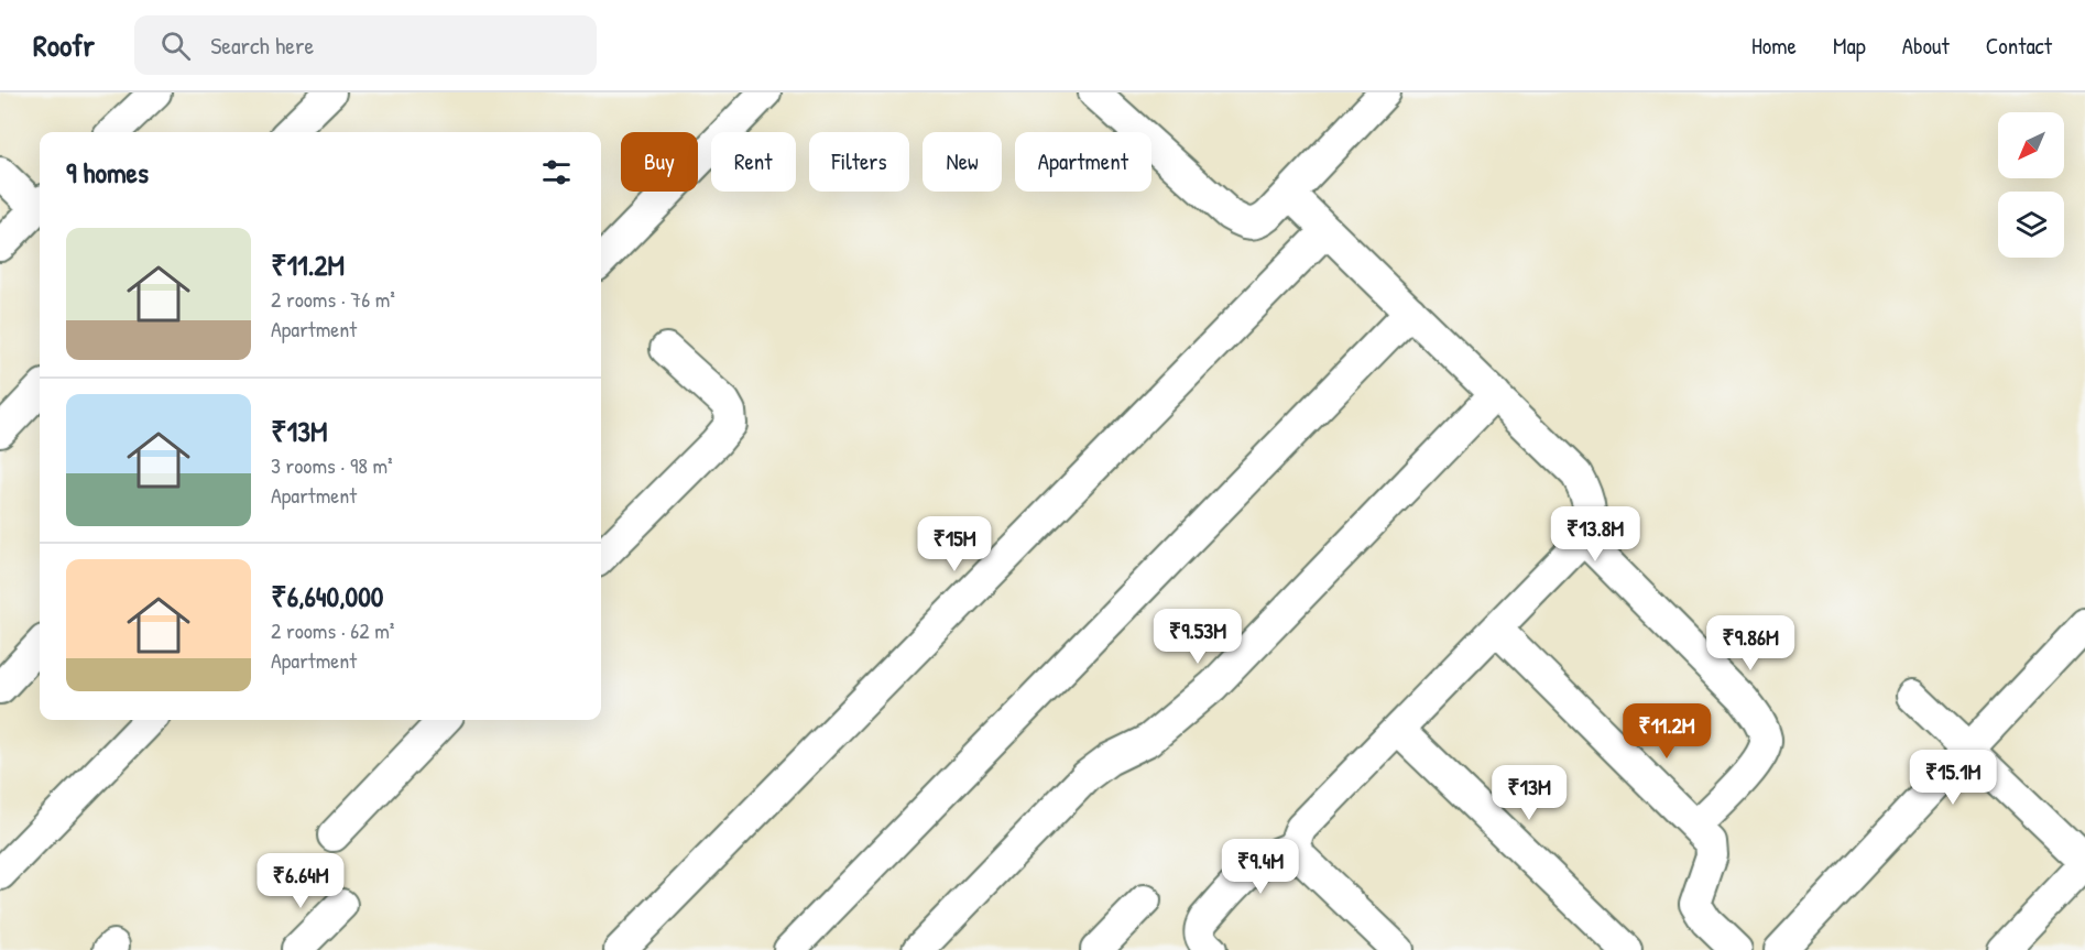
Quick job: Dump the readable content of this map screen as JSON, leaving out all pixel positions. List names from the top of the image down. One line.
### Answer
{"north":"bottom left","page":{"header":"Roofr","search":"Search here","nav":["Home","Map","About","Contact"],"chip":["Buy","Rent","Filters","New","Apartment"],"heading":"9 homes","list":[{"name":"₹11.2M","note":"2 rooms · 76 m² · Apartment"},{"name":"₹13M","note":"3 rooms · 98 m² · Apartment"},{"name":"₹6,640,000","note":"2 rooms · 62 m² · Apartment"}],"price":["₹13.8M","₹15M","₹9.53M","₹9.86M","₹11.2M","₹15.1M","₹13M","₹9.4M","₹6.64M"]}}
